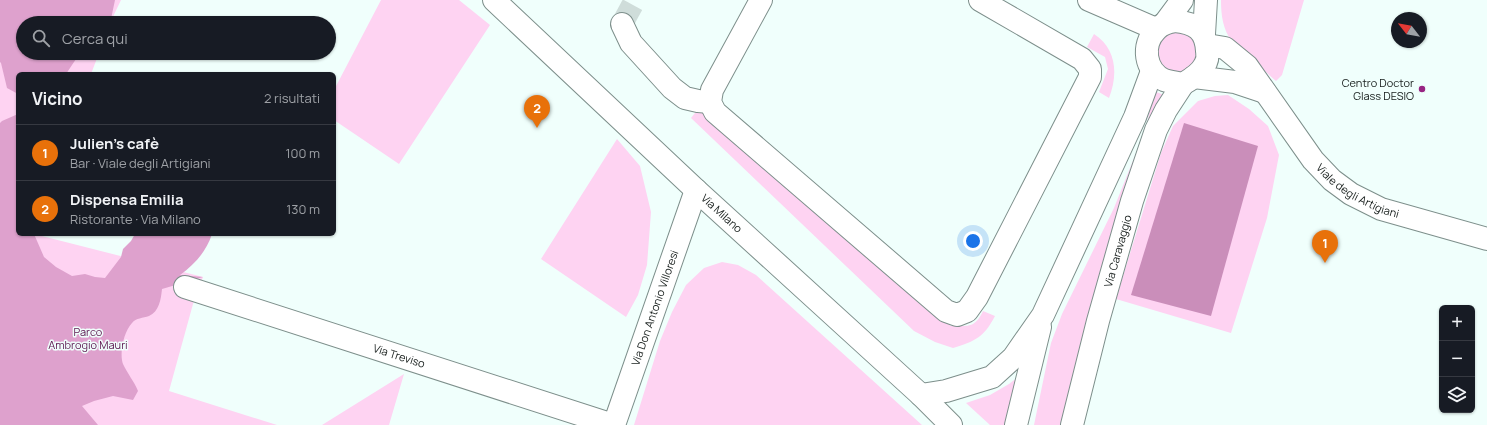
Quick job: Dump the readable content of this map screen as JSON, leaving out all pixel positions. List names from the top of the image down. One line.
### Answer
{"streets":{"street":["Viale degli Artigiani","Via Milano","Via Caravaggio","Via Don Antonio Villoresi","Via Treviso"]},"crossings":[["Viale degli Artigiani","Via Caravaggio"],["Via Milano","Via Don Antonio Villoresi"],["Via Don Antonio Villoresi","Via Treviso"]],"parks":["Parco Ambrogio Mauri"],"places":["Centro Doctor Glass DESIO"],"north":"top left","page":{"search":"Cerca qui","heading":["Vicino","2 risultati"],"pins":["2","1"],"list":[{"mark":"1","name":"Julien's cafè","note":"Bar · Viale degli Artigiani","value":"100 m"},{"mark":"2","name":"Dispensa Emilia","note":"Ristorante · Via Milano","value":"130 m"}],"map_buttons":["+","−"]}}
